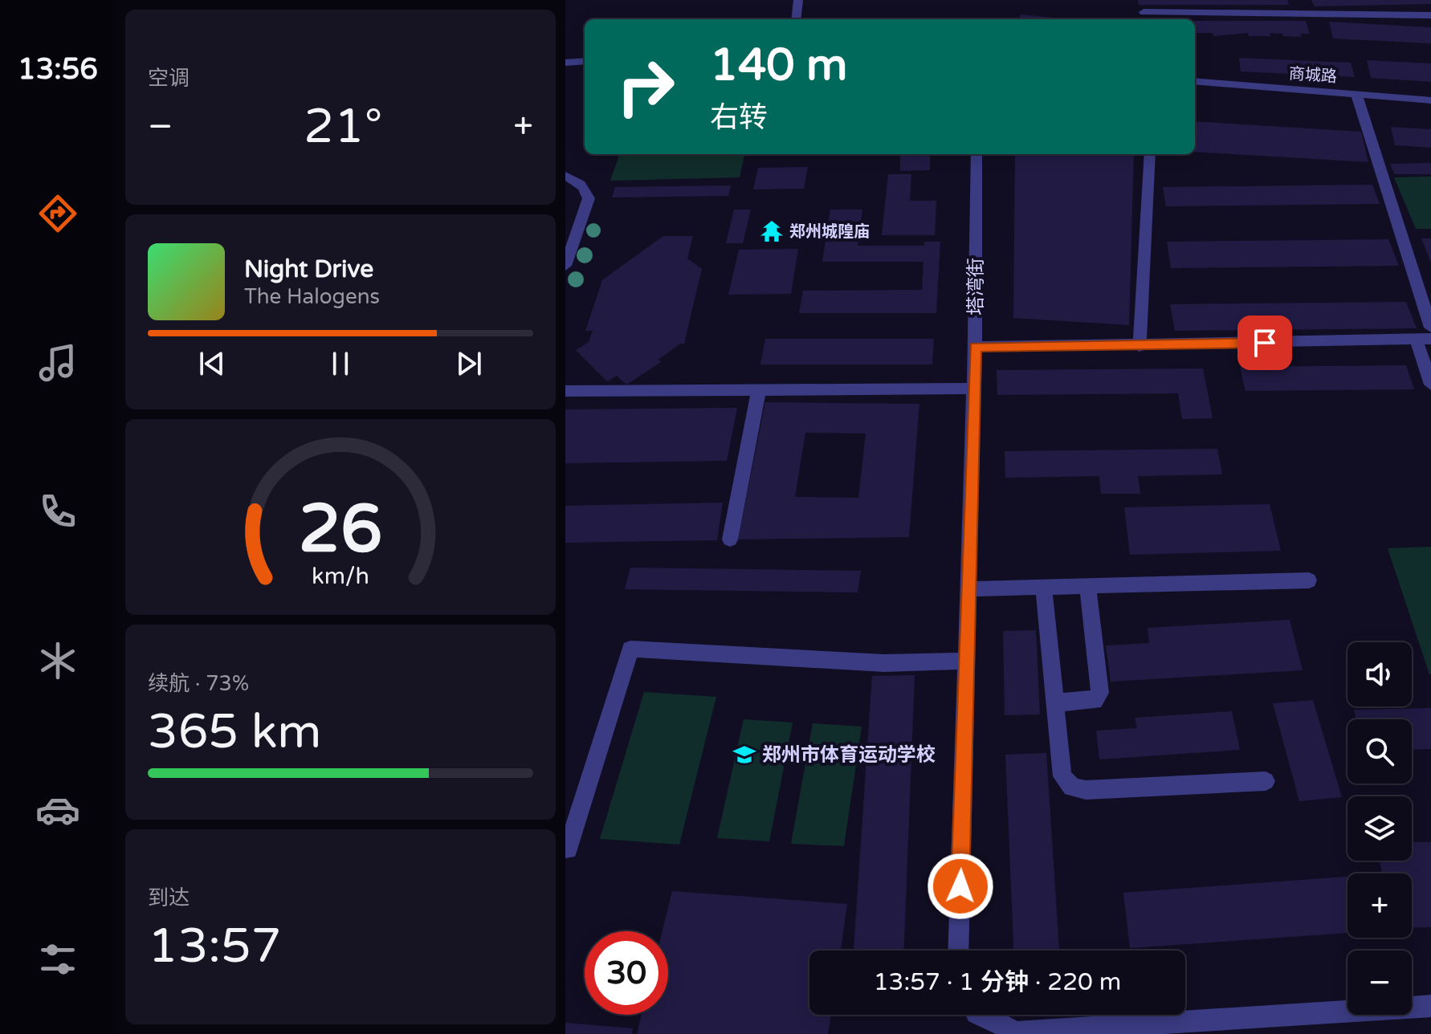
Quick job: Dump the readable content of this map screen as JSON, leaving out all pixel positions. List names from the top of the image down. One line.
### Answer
{"streets":{"street":["商城路","塔湾街"]},"places":{"temple":["郑州城隍庙"],"school or university":["郑州市体育运动学校"]},"page":{"tabs":"13:56","tile":["空调",["续航 · 73%","365 km"],["到达","13:57"]],"turn":["140 m","右转"],"heat":["−","21°","+"],"song":["Night Drive","The Halogens"],"map_buttons":["+","−"],"limit":"30","trip":"13:57 · 1 分钟 · 220 m","gauge":["26","km/h"]}}
